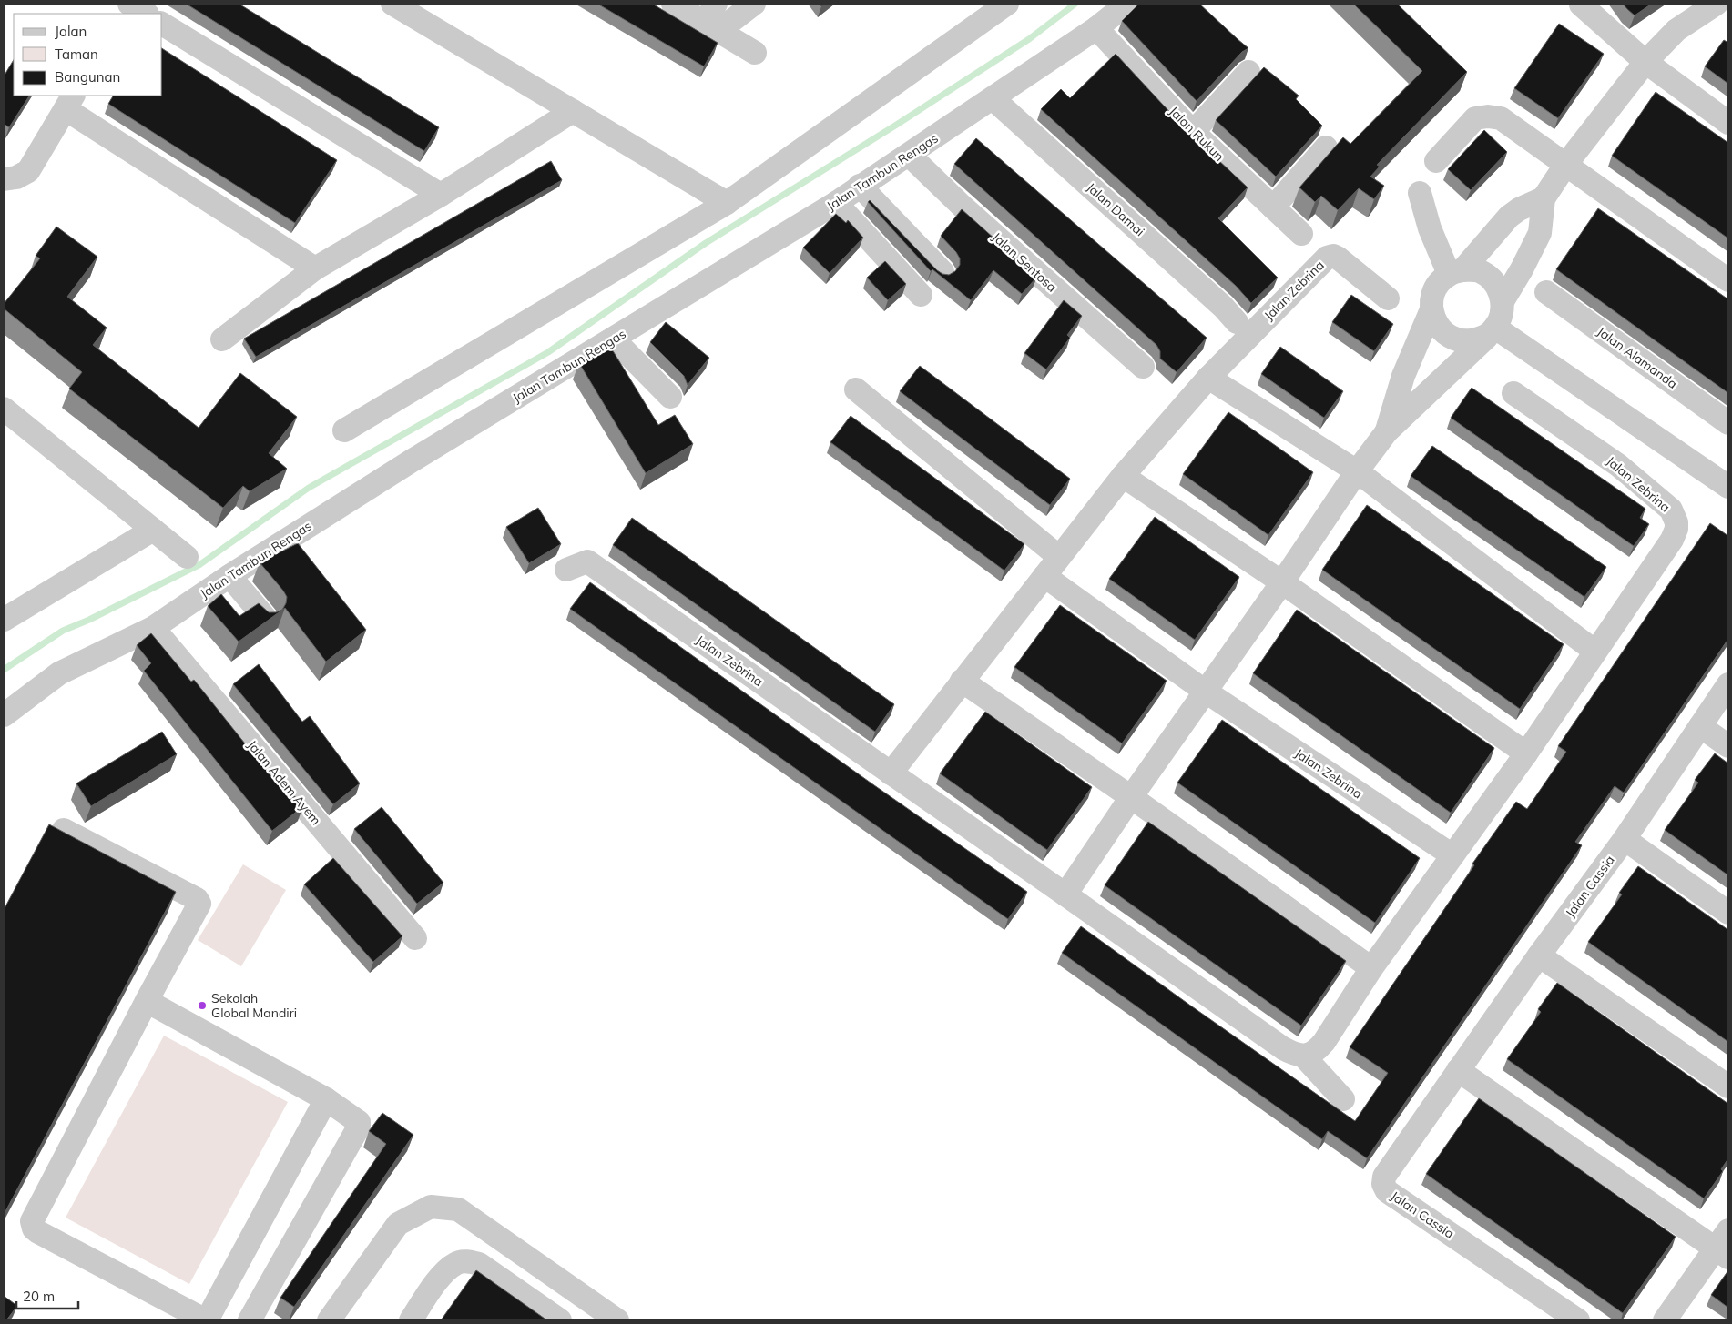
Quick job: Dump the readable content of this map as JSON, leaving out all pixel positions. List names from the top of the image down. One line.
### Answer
{"streets":{"street":["Jalan Rukun","Jalan Tambun Rengas","Jalan Damai","Jalan Sentosa","Jalan Zebrina","Jalan Alamanda","Jalan Adem Ayem","Jalan Cassia"]},"crossings":[["Jalan Rukun","Jalan Tambun Rengas"],["Jalan Tambun Rengas","Jalan Damai"],["Jalan Tambun Rengas","Jalan Sentosa"],["Jalan Tambun Rengas","Jalan Adem Ayem"]],"places":["Sekolah Global Mandiri"],"legend":["Jalan","Taman","Bangunan"],"scale_bar":"20 m"}
